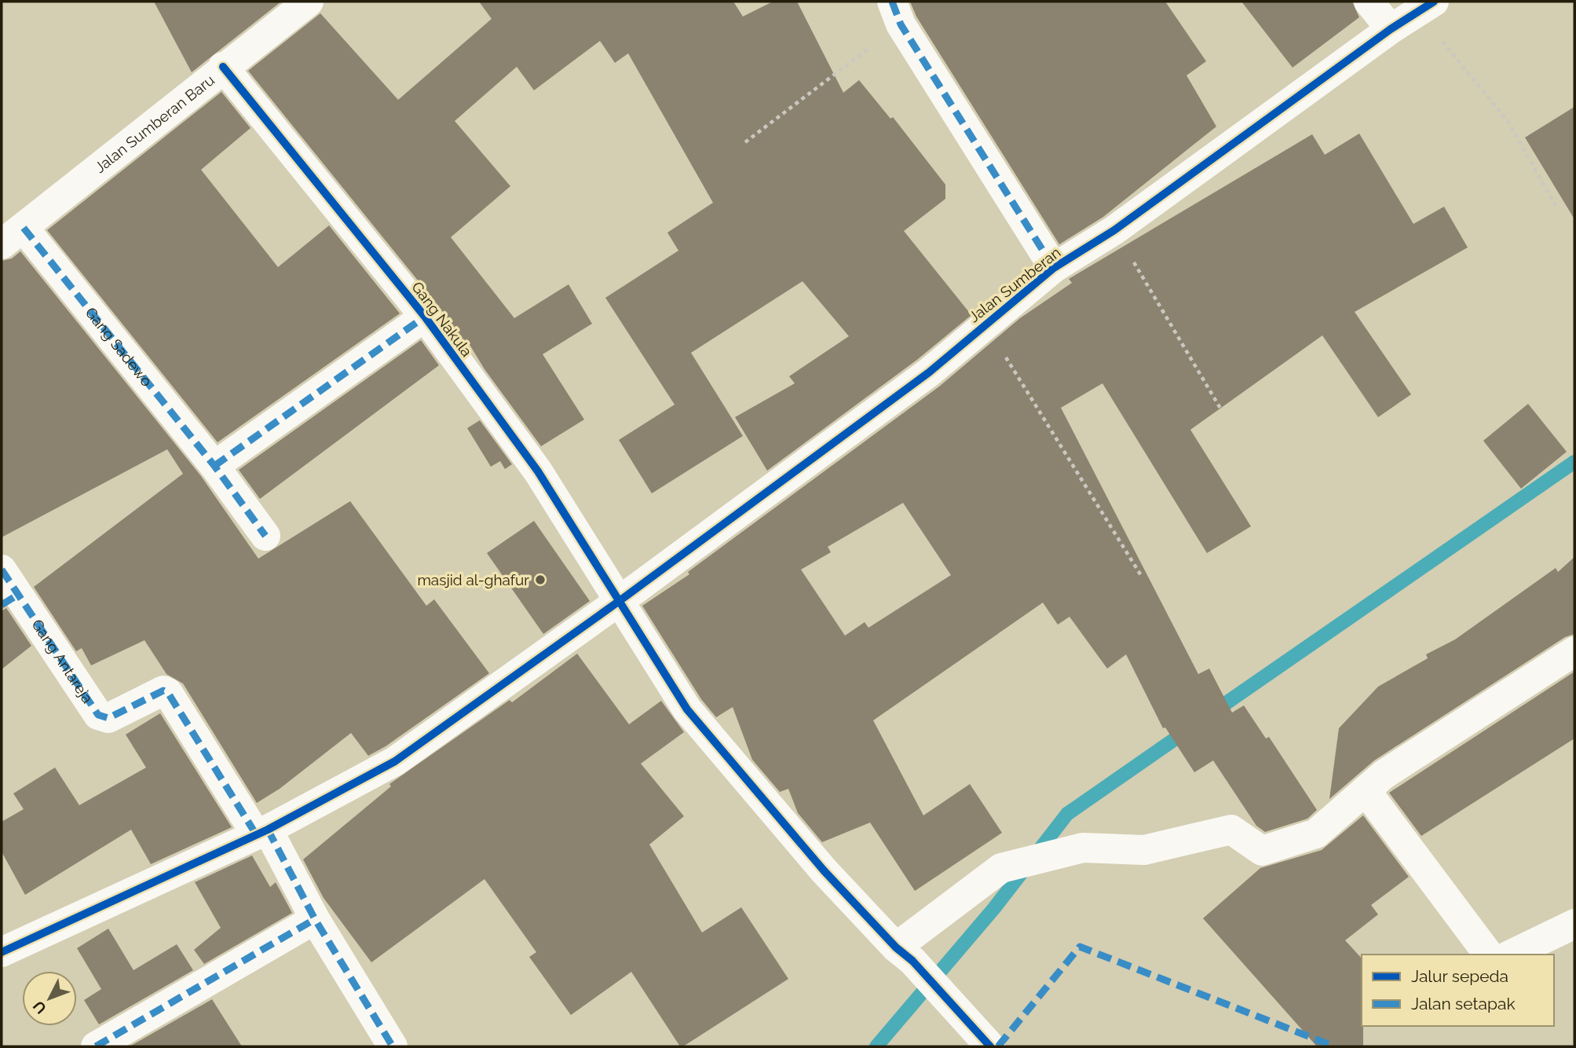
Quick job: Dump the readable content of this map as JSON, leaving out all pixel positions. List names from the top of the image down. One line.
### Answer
{"streets":{"street":["Jalan Sumberan Baru","Jalan Sumberan","Gang Nakula","Gang Sadewo","Gang Antareja"]},"crossings":[["Jalan Sumberan Baru","Gang Nakula"],["Jalan Sumberan Baru","Gang Sadewo"],["Jalan Sumberan","Gang Nakula"],["Jalan Sumberan","Gang Antareja"]],"places":["masjid al-ghafur"],"legend":["Jalur sepeda","Jalan setapak"],"north":"bottom left"}
